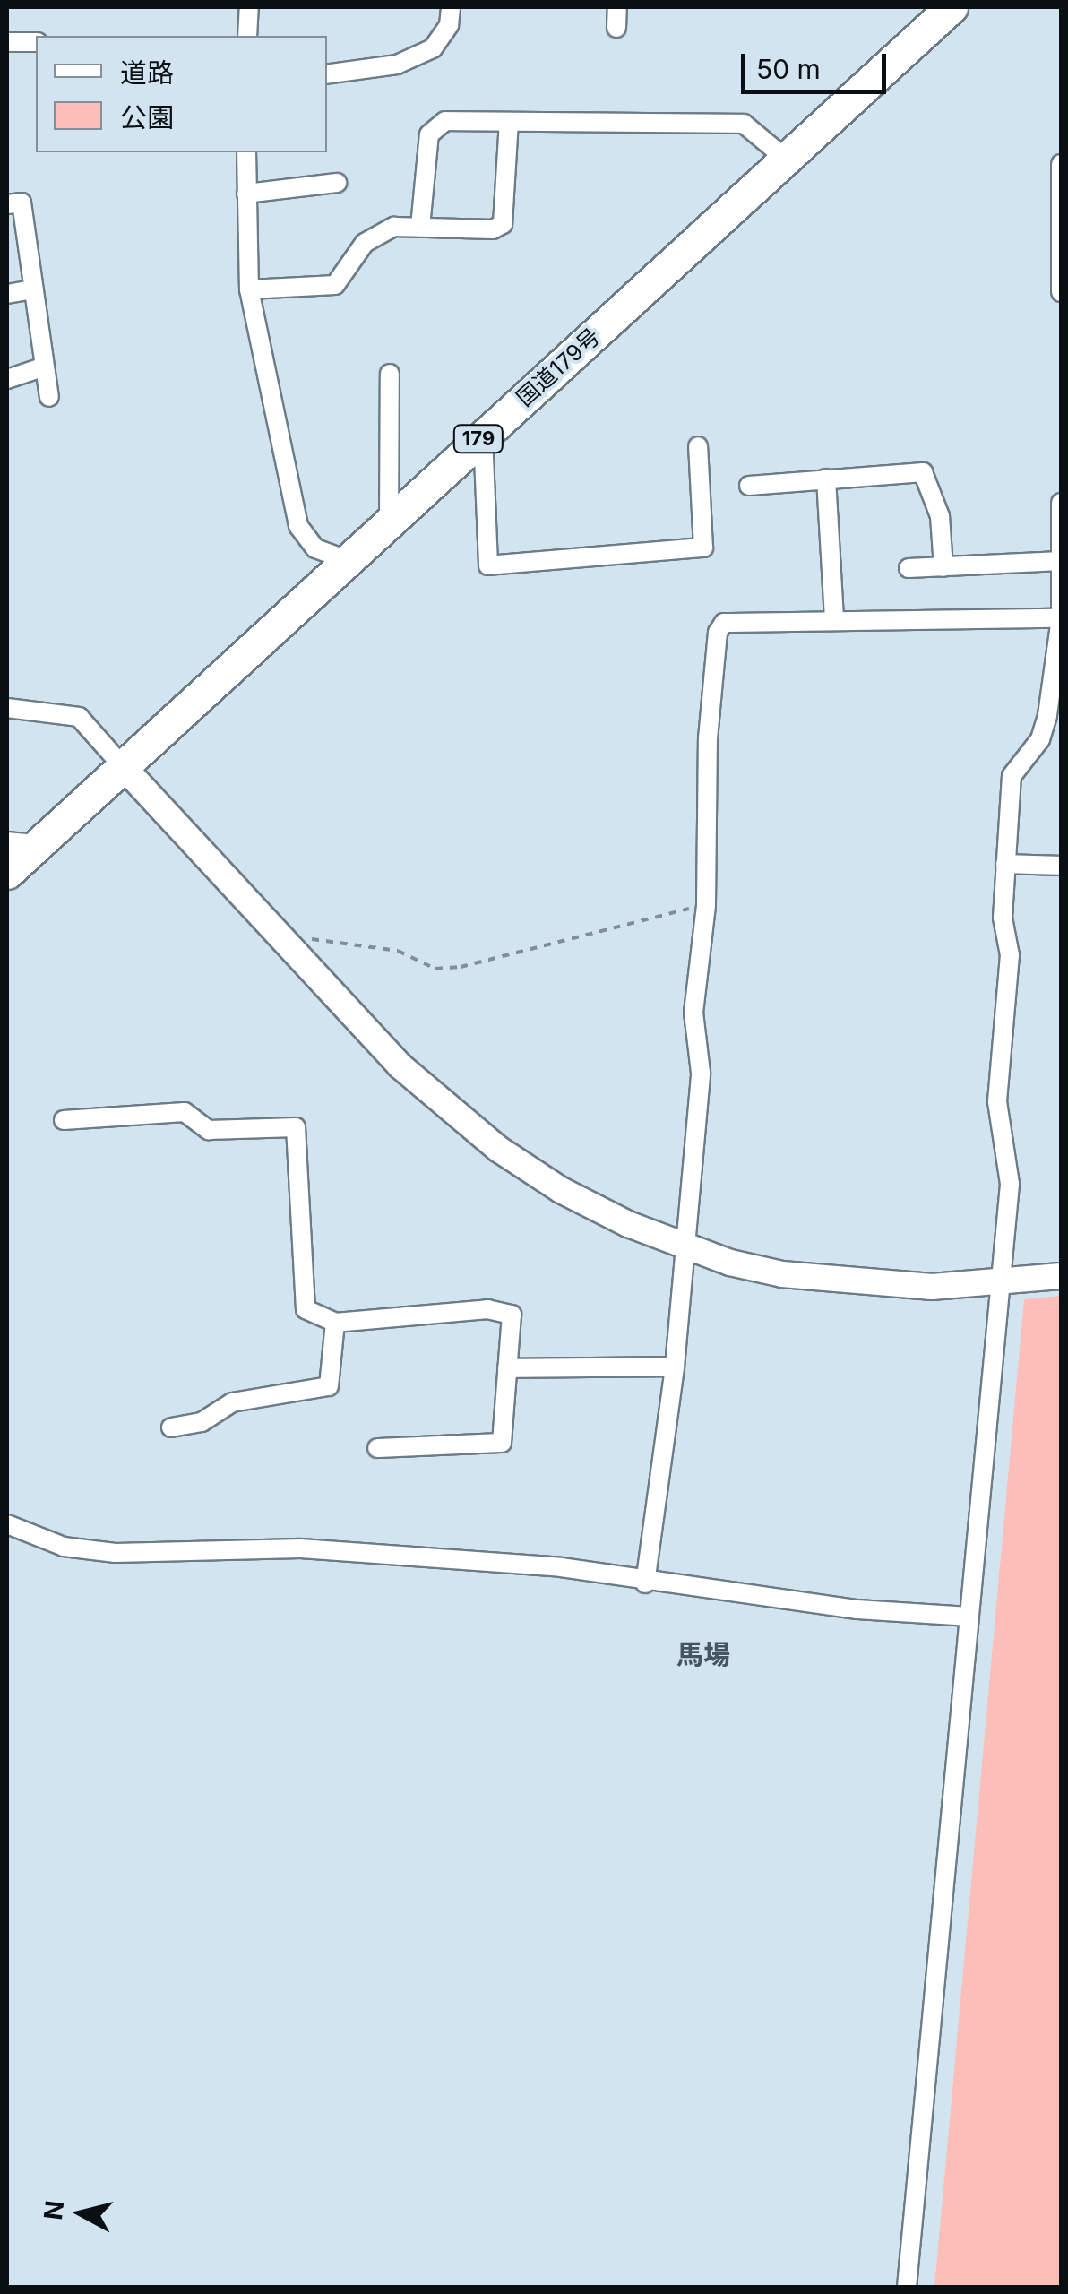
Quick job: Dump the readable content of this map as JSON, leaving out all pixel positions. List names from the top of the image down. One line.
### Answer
{"streets":{"highway":["国道179号","179"]},"districts":["馬場"],"legend":["道路","公園"],"scale_bar":"50 m","north":"left"}
